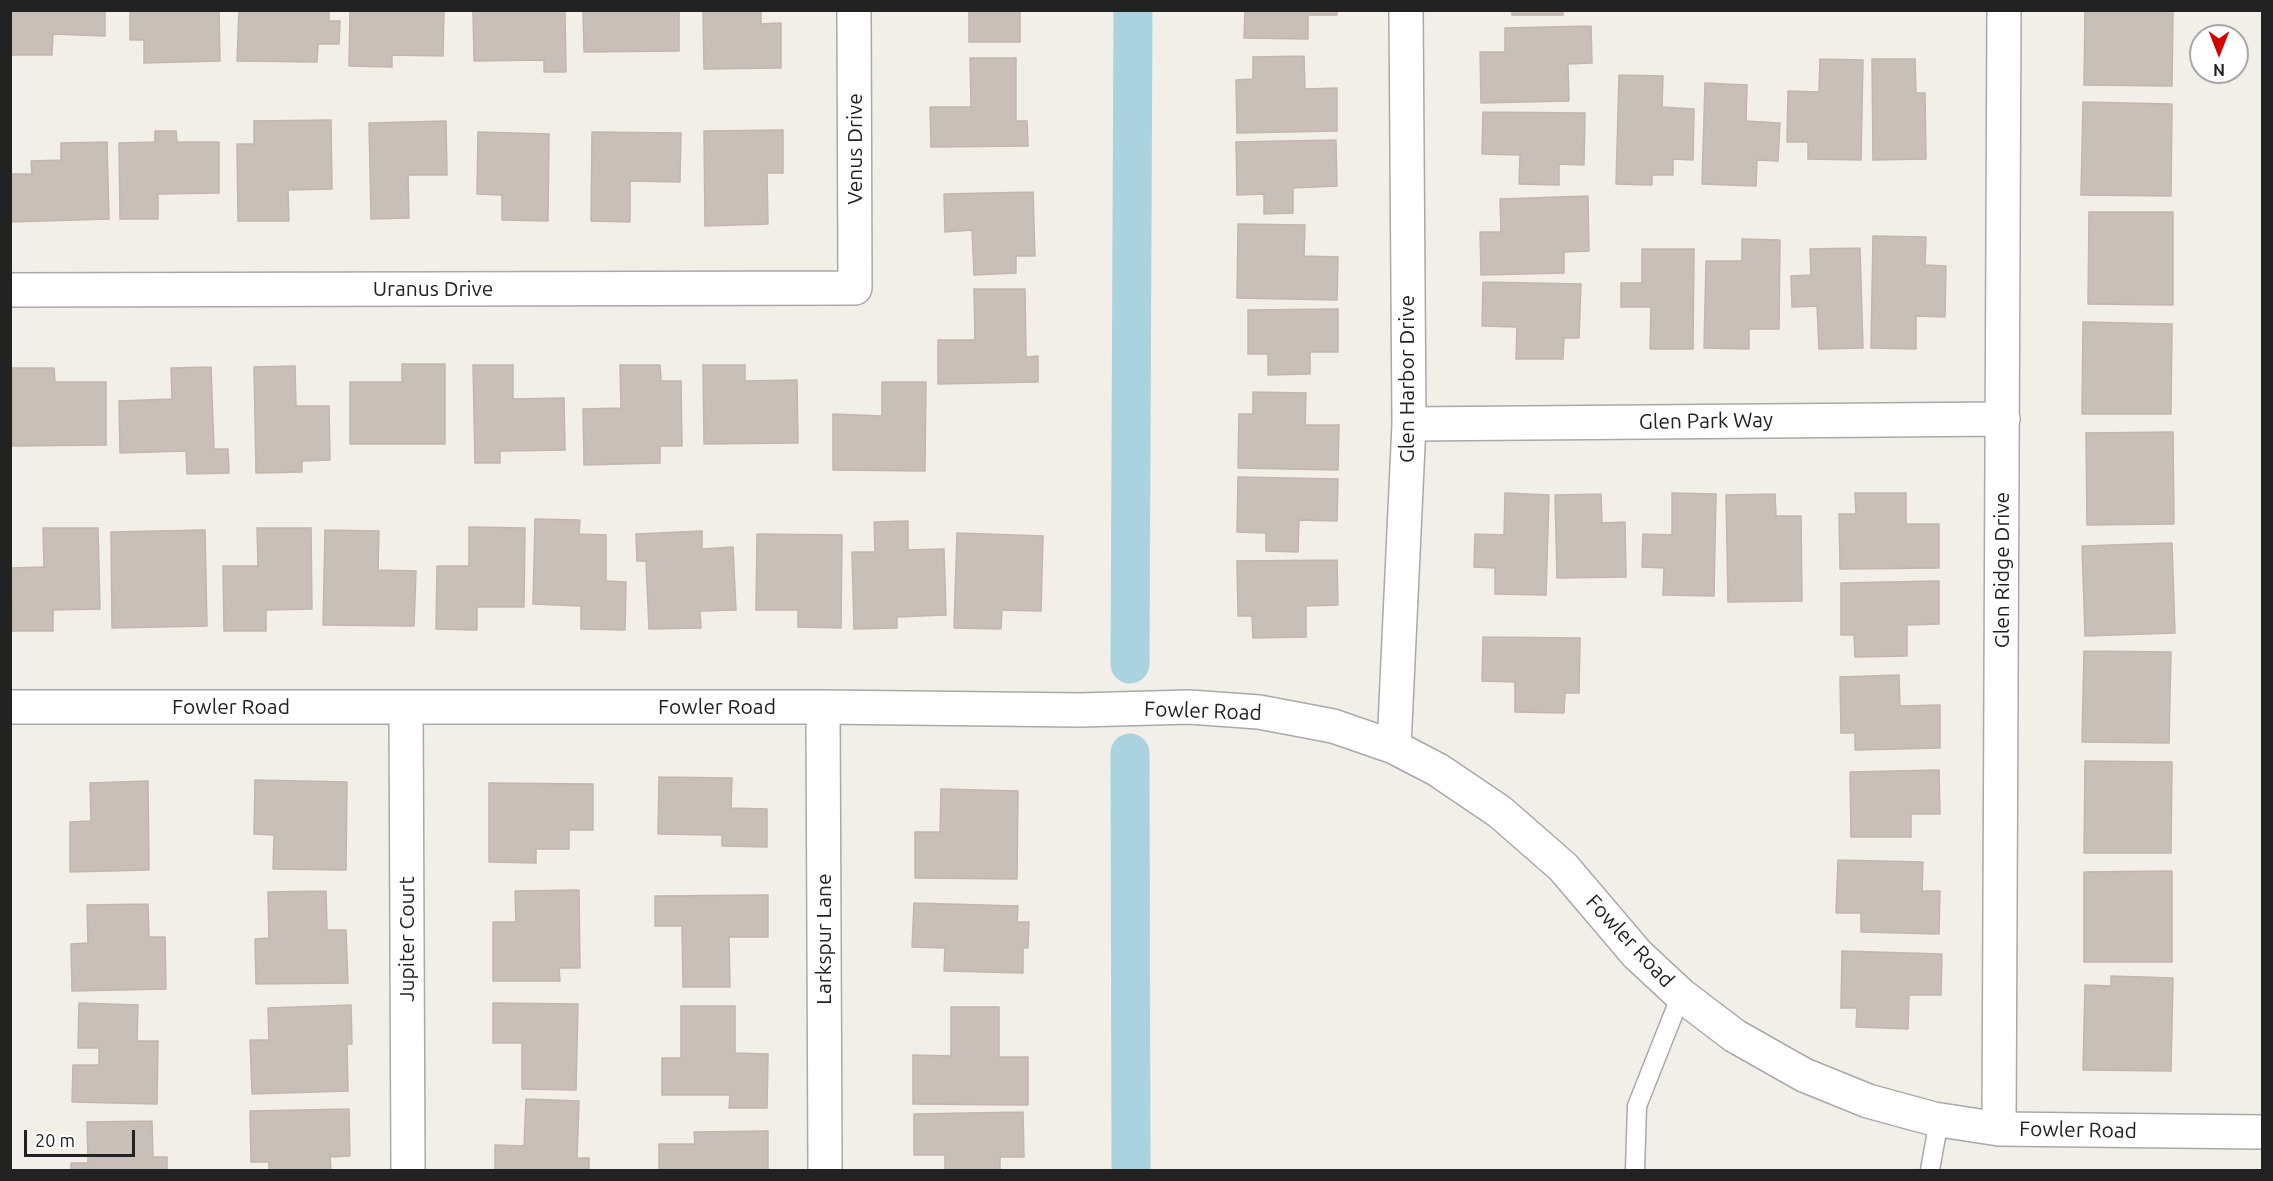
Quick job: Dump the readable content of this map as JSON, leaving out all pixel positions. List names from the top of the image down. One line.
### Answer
{"streets":{"street":["Venus Drive","Uranus Drive","Glen Harbor Drive","Glen Park Way","Glen Ridge Drive","Fowler Road","Jupiter Court","Larkspur Lane"]},"crossings":[["Venus Drive","Uranus Drive"],["Glen Harbor Drive","Glen Park Way"],["Glen Harbor Drive","Fowler Road"],["Glen Park Way","Glen Ridge Drive"],["Glen Ridge Drive","Fowler Road"],["Fowler Road","Jupiter Court"],["Fowler Road","Larkspur Lane"]],"scale_bar":"20 m","north":"bottom"}
